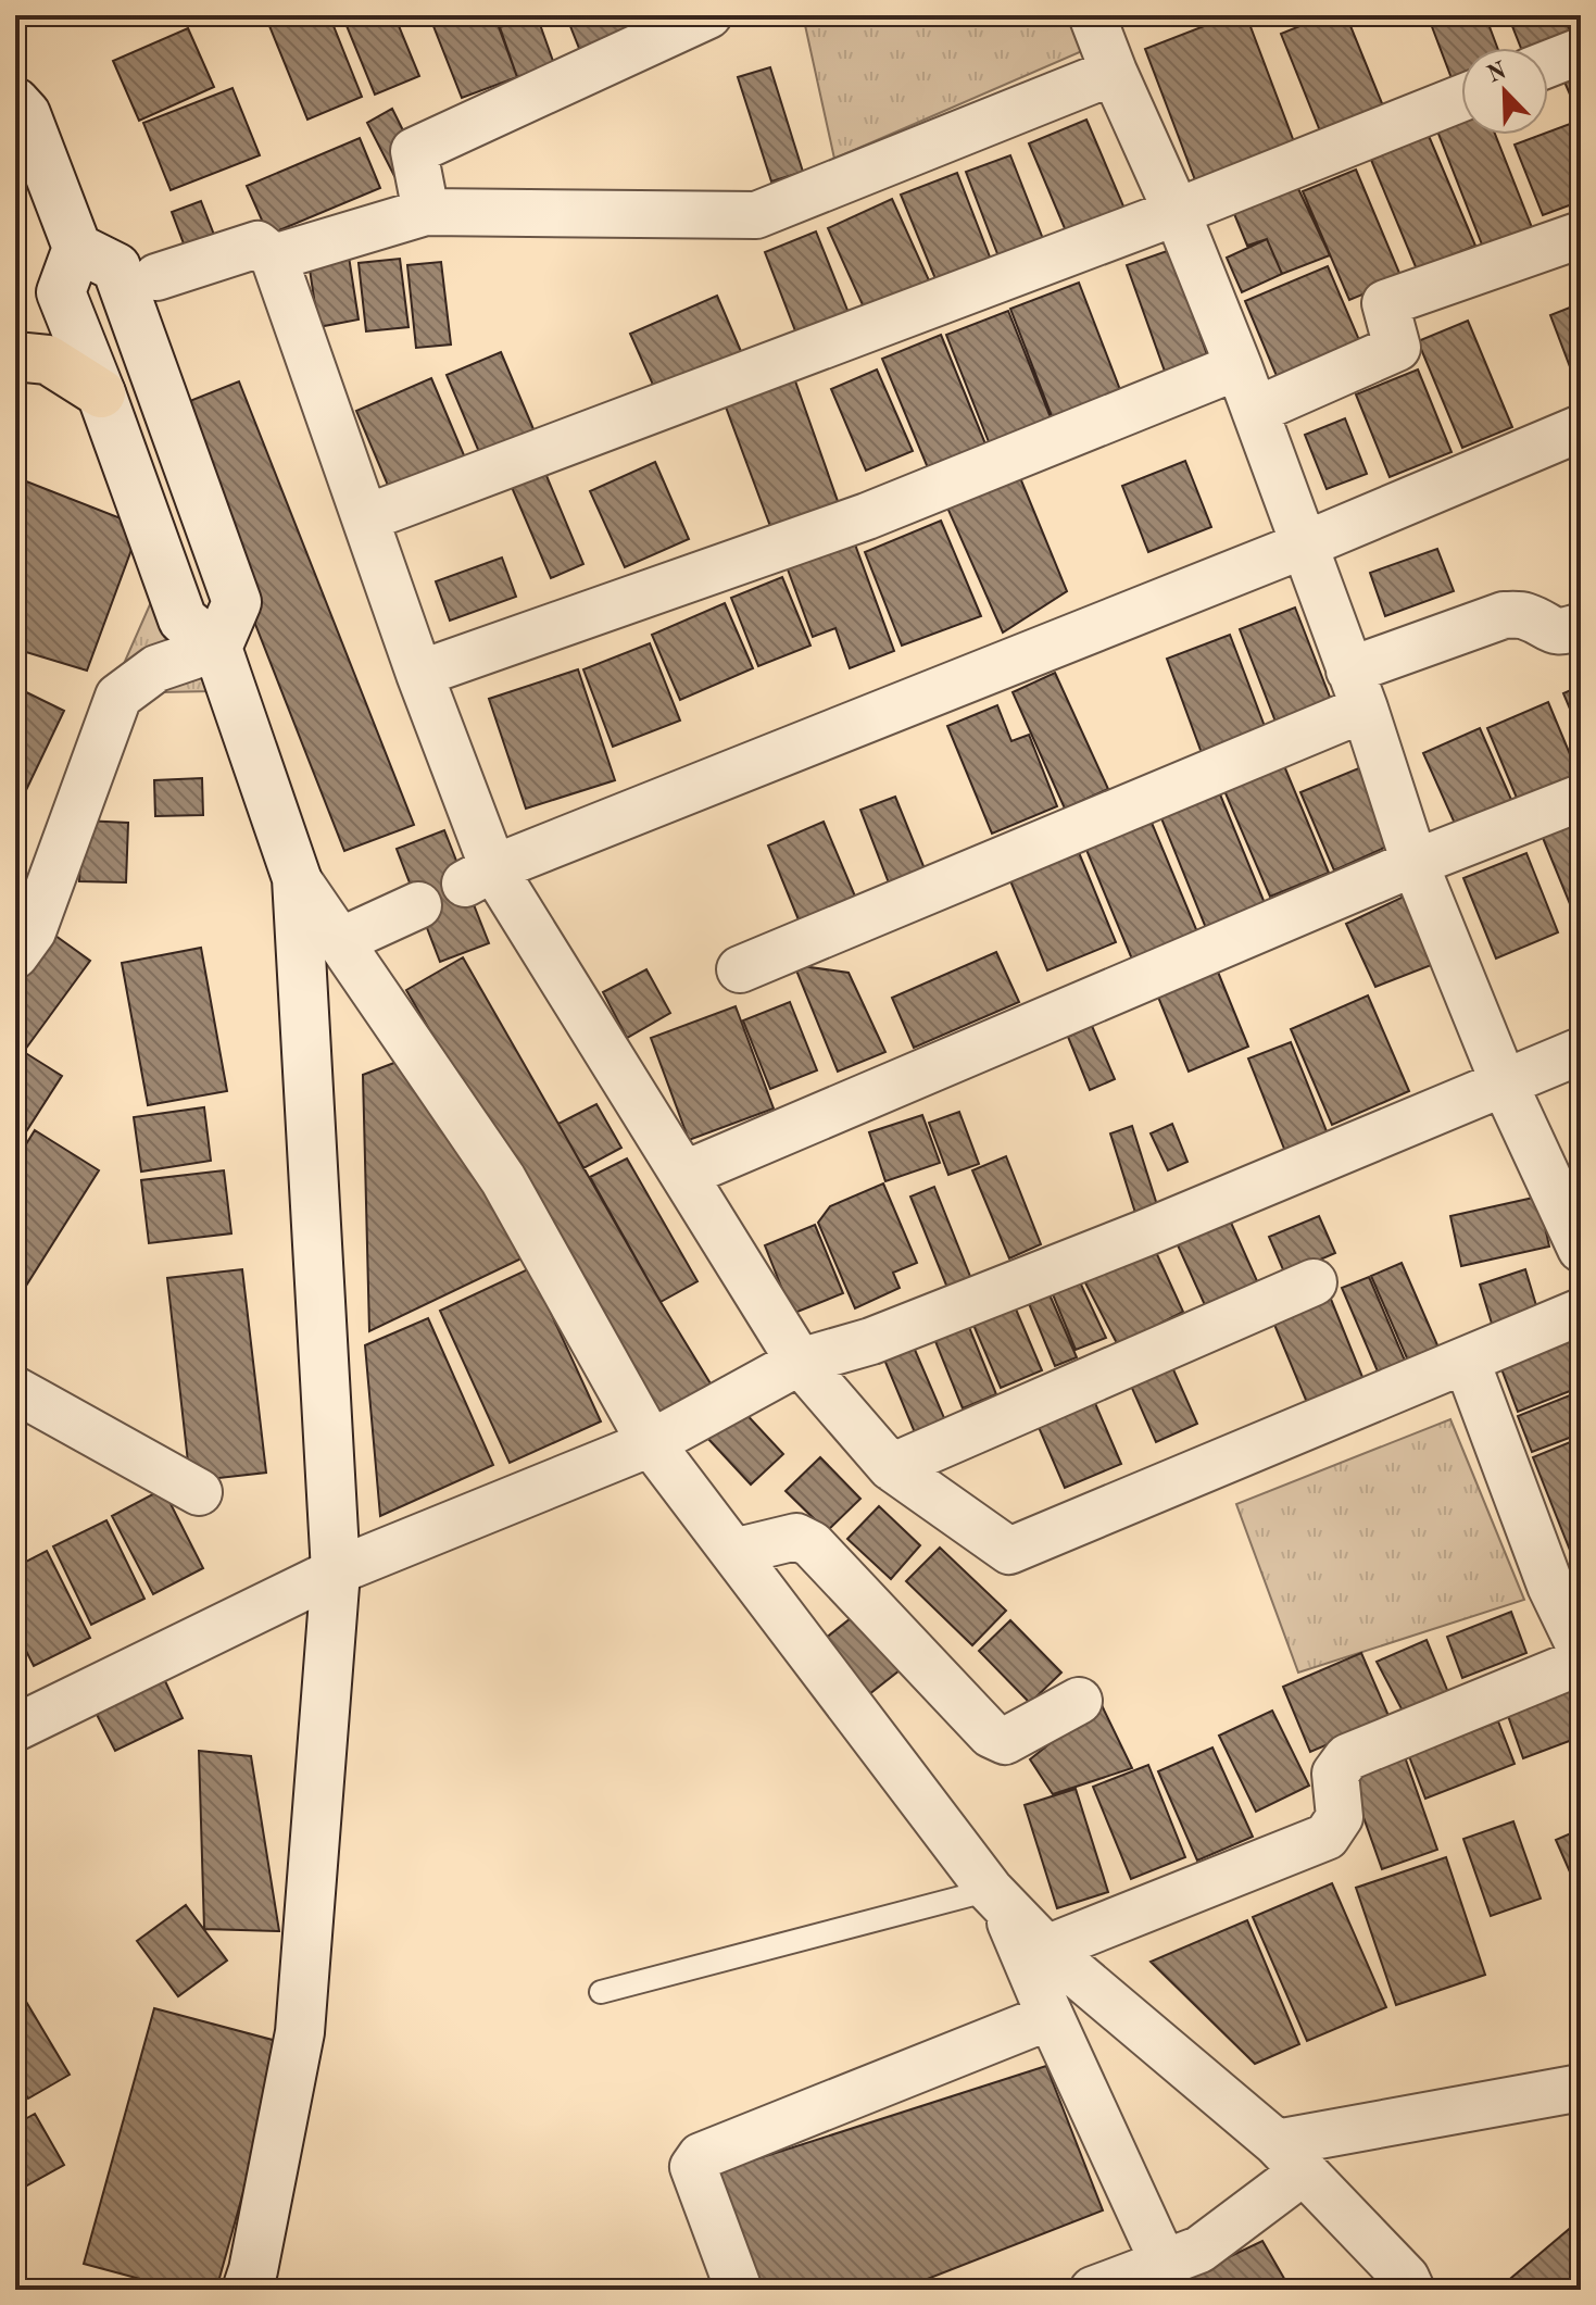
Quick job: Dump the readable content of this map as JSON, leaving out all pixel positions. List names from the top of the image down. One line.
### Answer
{"north":"top left"}
